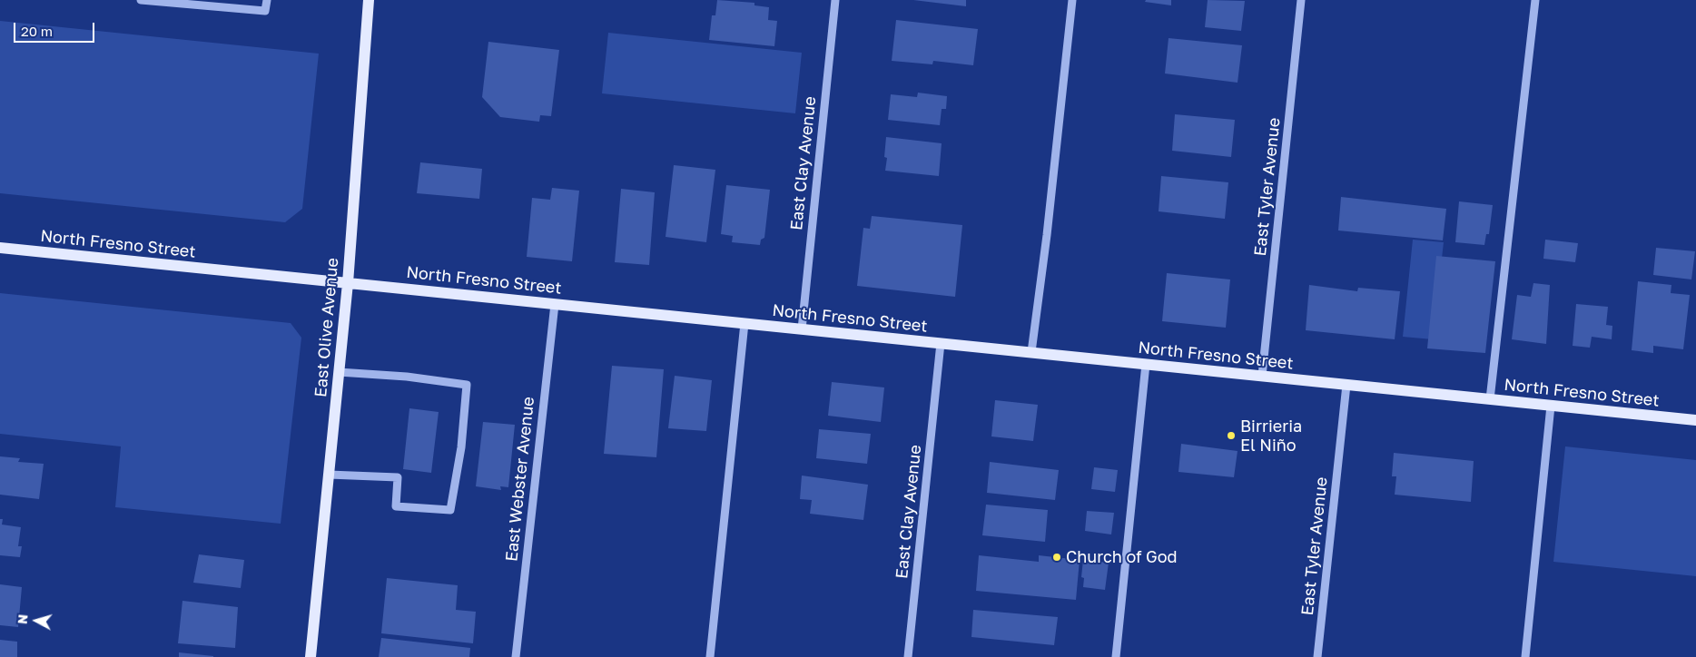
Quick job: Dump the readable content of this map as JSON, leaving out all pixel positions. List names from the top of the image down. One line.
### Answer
{"streets":{"main road":["North Fresno Street","East Olive Avenue"],"street":["East Clay Avenue","East Tyler Avenue","East Webster Avenue"]},"crossings":[["East Clay Avenue","North Fresno Street"],["East Tyler Avenue","North Fresno Street"],["North Fresno Street","East Olive Avenue"],["North Fresno Street","East Webster Avenue"]],"places":["Birrieria El Niño","Church of God"],"scale_bar":"20 m","north":"left"}
